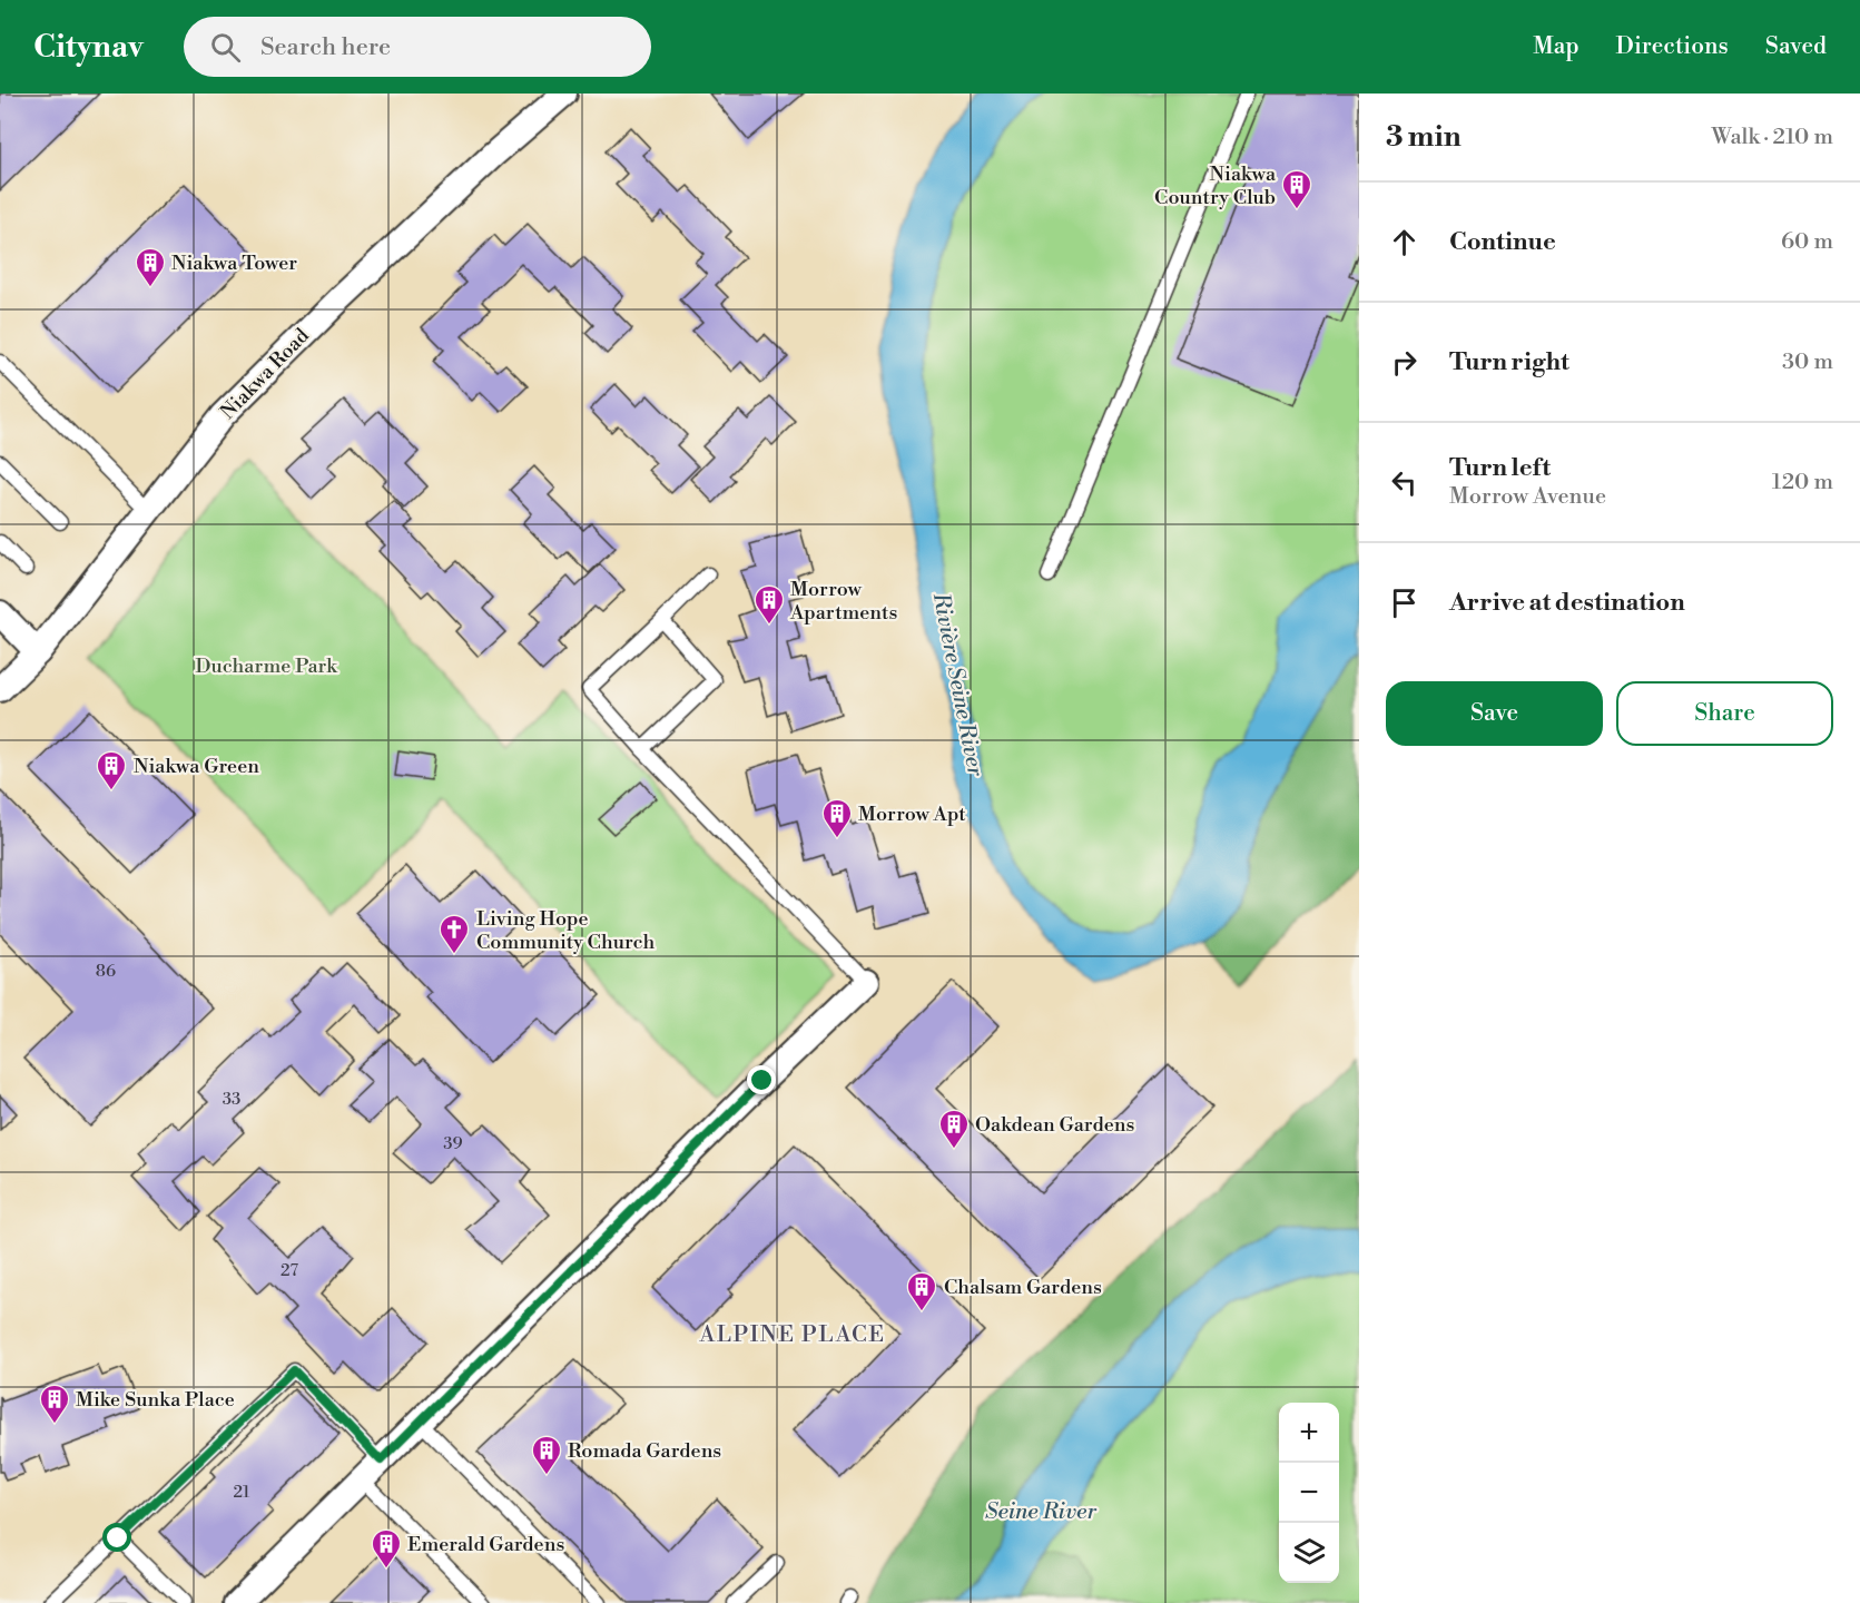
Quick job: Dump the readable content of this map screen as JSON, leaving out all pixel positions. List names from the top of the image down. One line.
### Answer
{"streets":{"street":["Niakwa Road"]},"districts":["ALPINE PLACE"],"water":["Rivière Seine River","Seine River"],"parks":["Ducharme Park"],"places":{"building":["Niakwa Country Club","Niakwa Tower","Morrow Apartments","Niakwa Green","Morrow Apt","Oakdean Gardens","Chalsam Gardens","Mike Sunka Place","Romada Gardens","Emerald Gardens"],"church":["Living Hope Community Church"]},"house_numbers":["86","33","39","27","21"],"page":{"header":"Citynav","search":"Search here","nav":["Map","Directions","Saved"],"heading":["3 min","Walk · 210 m"],"list":[["Continue","60 m"],["Turn right","30 m"],["Turn left","Morrow Avenue","120 m"],"Arrive at destination"],"buttons":["Save","Share"],"map_buttons":["+","−"]}}
